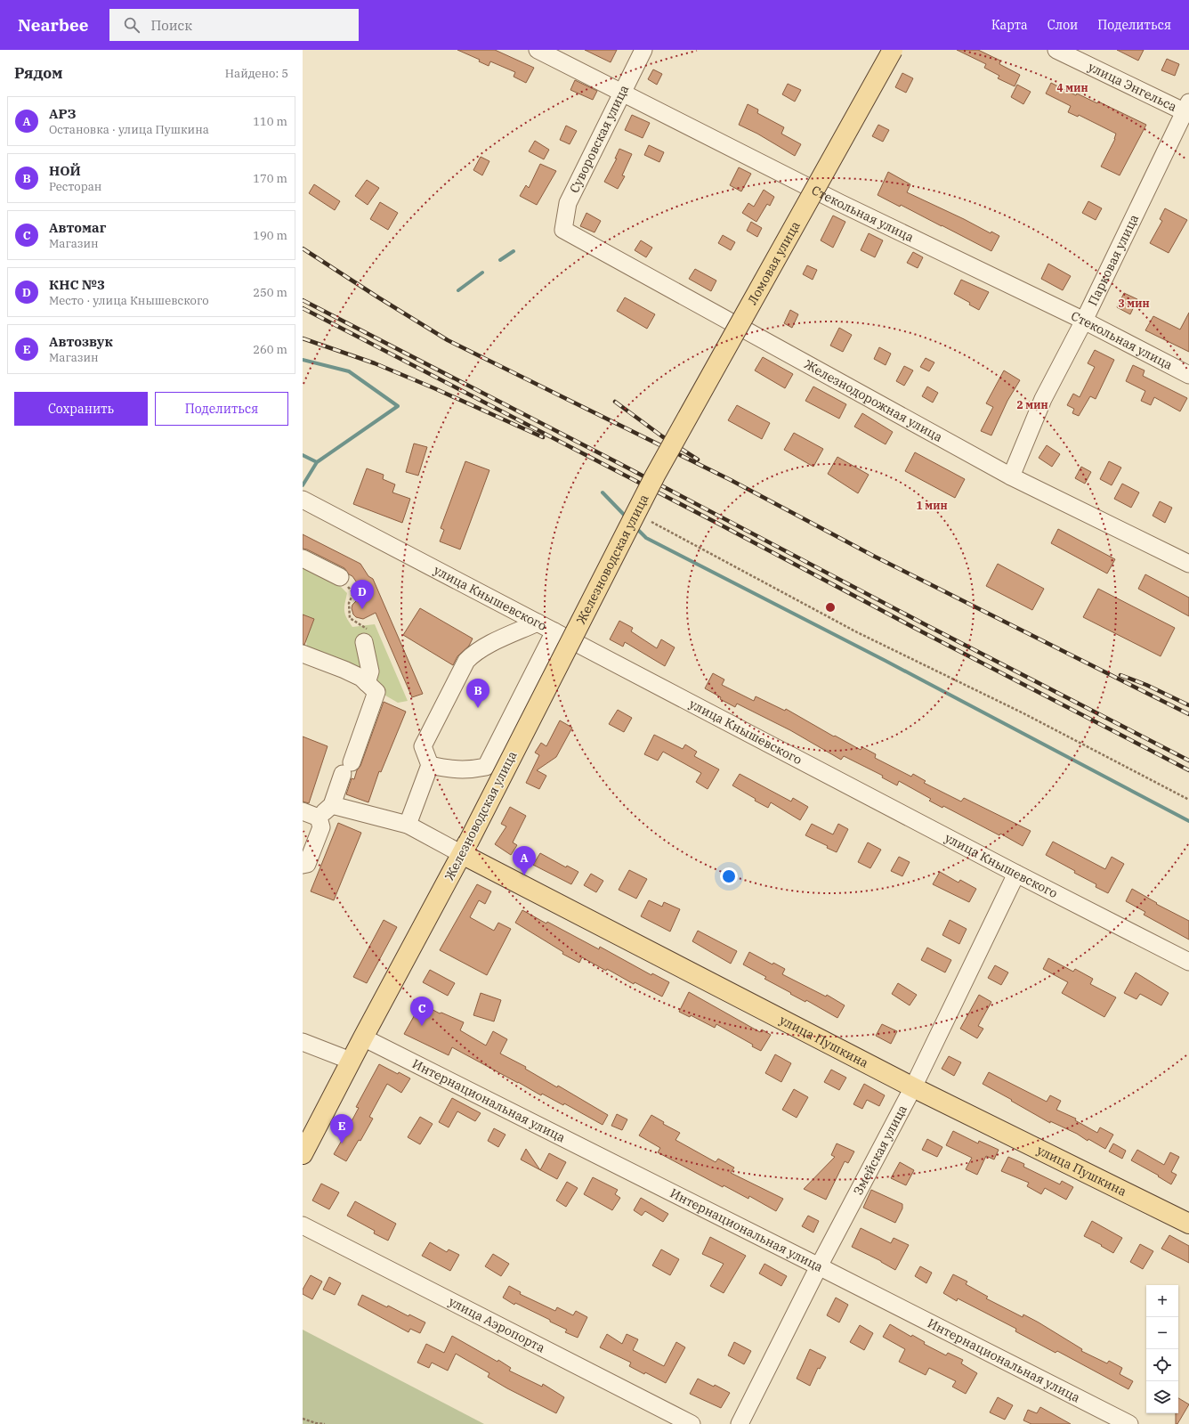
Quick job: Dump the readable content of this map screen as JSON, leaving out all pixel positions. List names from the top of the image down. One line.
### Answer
{"streets":{"main road":["Ломовая улица","Железноводская улица","улица Пушкина"],"street":["улица Энгельса","Суворовская улица","Стекольная улица","Парковая улица","Железнодорожная улица","улица Кнышевского","Интернациональная улица","Змейская улица","улица Аэропорта"]},"crossings":[["улица Энгельса","Парковая улица"],["Суворовская улица","Стекольная улица"],["Суворовская улица","Железнодорожная улица"],["Стекольная улица","Парковая улица"],["Парковая улица","Железнодорожная улица"],["Ломовая улица","Железноводская улица"],["Железноводская улица","улица Пушкина"],["Железноводская улица","Интернациональная улица"],["улица Кнышевского","Змейская улица"],["улица Пушкина","Змейская улица"],["Интернациональная улица","Змейская улица"]],"page":{"header":"Nearbee","search":"Поиск","nav":["Карта","Слои","Поделиться"],"heading":["Рядом","Найдено: 5"],"list":[{"mark":"A","name":"АРЗ","note":"Остановка · улица Пушкина","value":"110 m"},{"mark":"B","name":"НОЙ","note":"Ресторан","value":"170 m"},{"mark":"C","name":"Автомаг","note":"Магазин","value":"190 m"},{"mark":"D","name":"КНС №3","note":"Место · улица Кнышевского","value":"250 m"},{"mark":"E","name":"Автозвук","note":"Магазин","value":"260 m"}],"buttons":["Сохранить","Поделиться"],"pins":["D","B","A","C","E"],"map_buttons":["+","−"]},"rings":["4 мин","3 мин","2 мин","1 мин"]}
